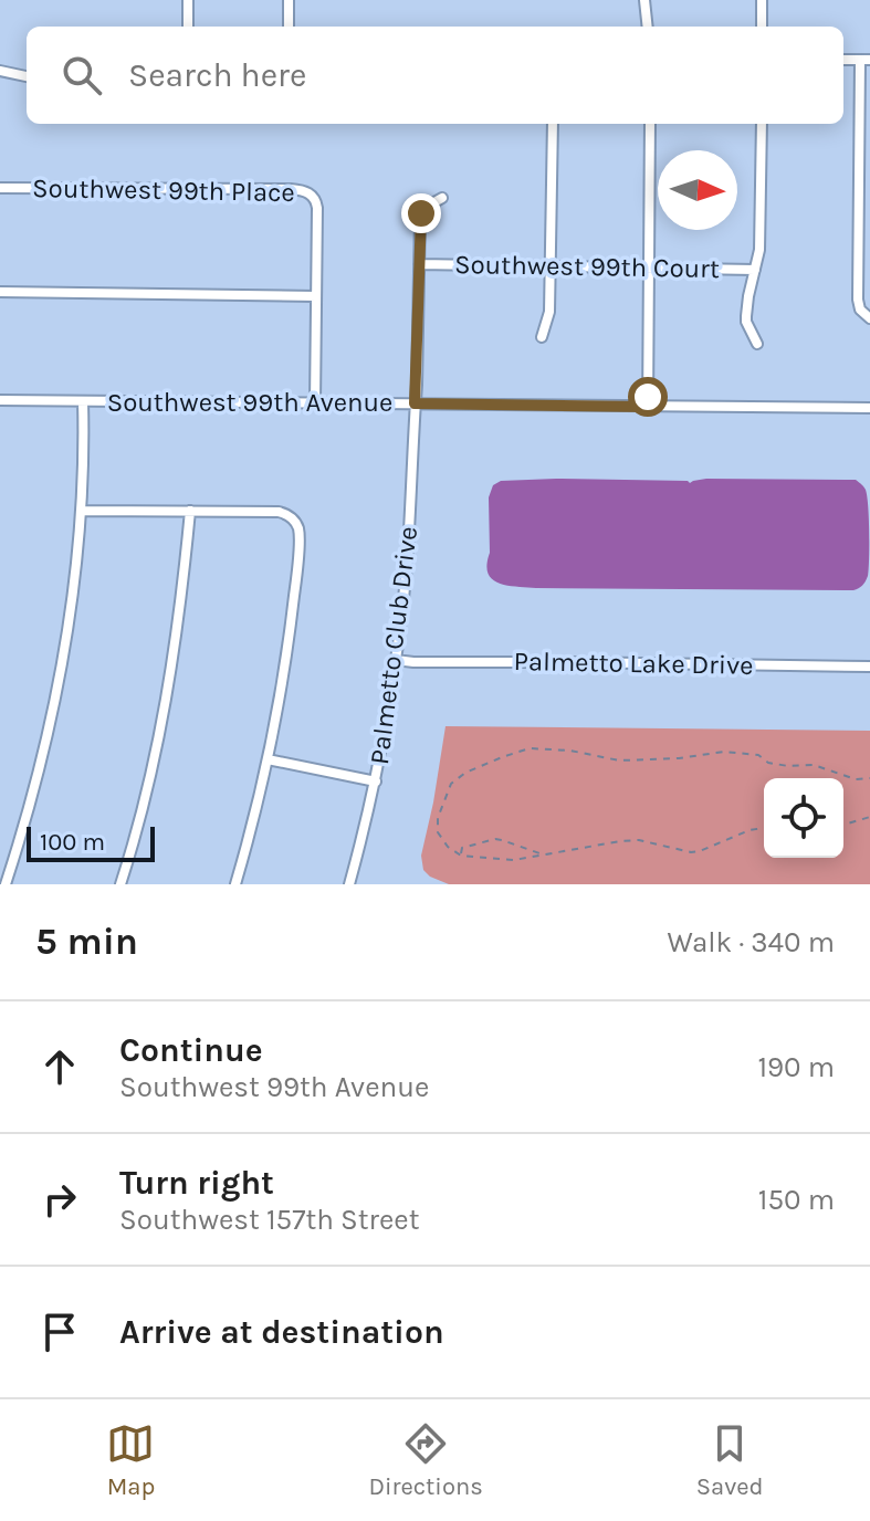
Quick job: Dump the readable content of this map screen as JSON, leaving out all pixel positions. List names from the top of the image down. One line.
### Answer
{"streets":{"street":["Southwest 99th Place","Southwest 99th Court","Southwest 99th Avenue","Palmetto Club Drive","Palmetto Lake Drive"]},"crossings":[["Southwest 99th Court","Palmetto Club Drive"],["Southwest 99th Avenue","Palmetto Club Drive"],["Palmetto Club Drive","Palmetto Lake Drive"]],"scale_bar":"100 m","north":"right","page":{"search":"Search here","scale":"100 m","heading":["5 min","Walk · 340 m"],"list":[["Continue","Southwest 99th Avenue","190 m"],["Turn right","Southwest 157th Street","150 m"],"Arrive at destination"],"nav":["Map","Directions","Saved"]}}
